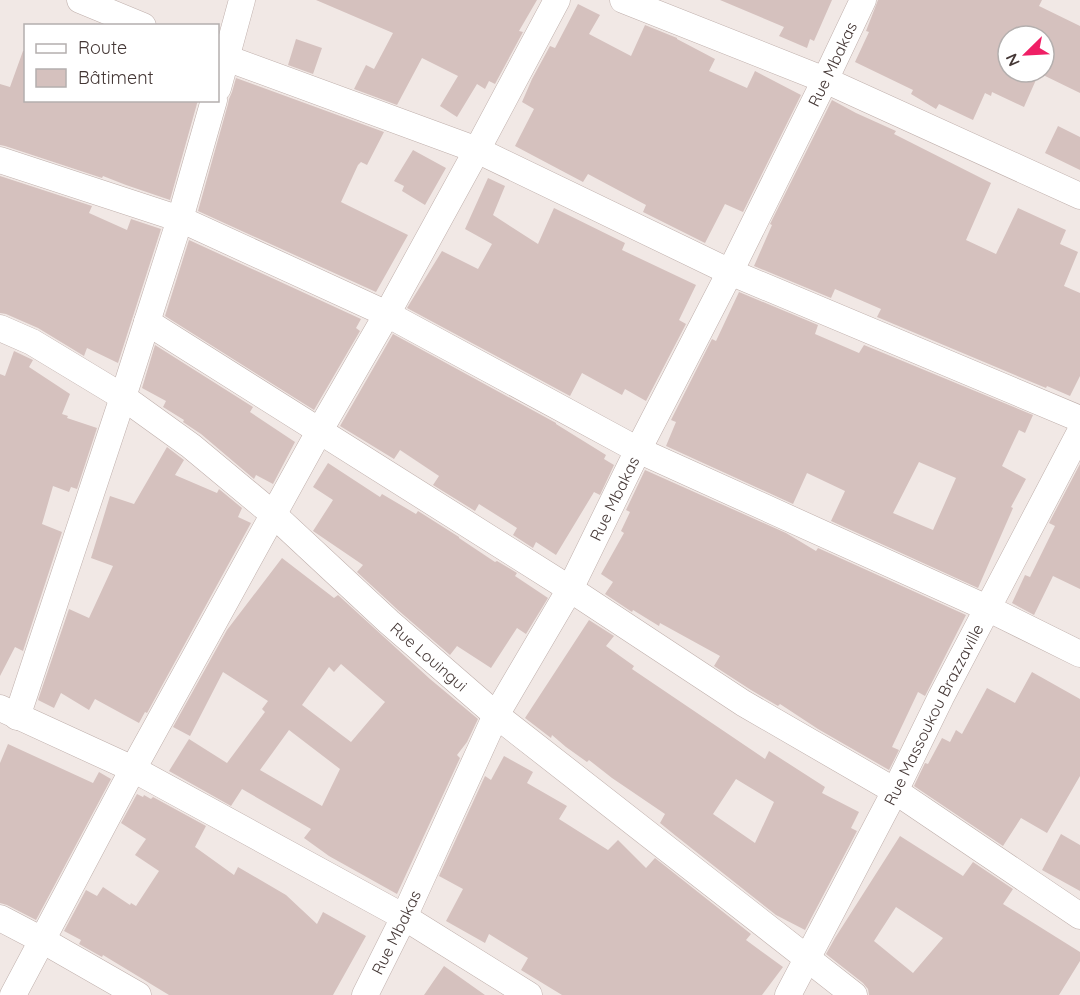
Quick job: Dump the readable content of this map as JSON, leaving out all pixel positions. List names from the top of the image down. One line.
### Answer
{"streets":{"street":["Rue Mbakas","Rue Louingui","Rue Massoukou Brazzaville"]},"crossings":[["Rue Mbakas","Rue Louingui"],["Rue Louingui","Rue Massoukou Brazzaville"]],"legend":["Route","Bâtiment"],"north":"bottom left"}
